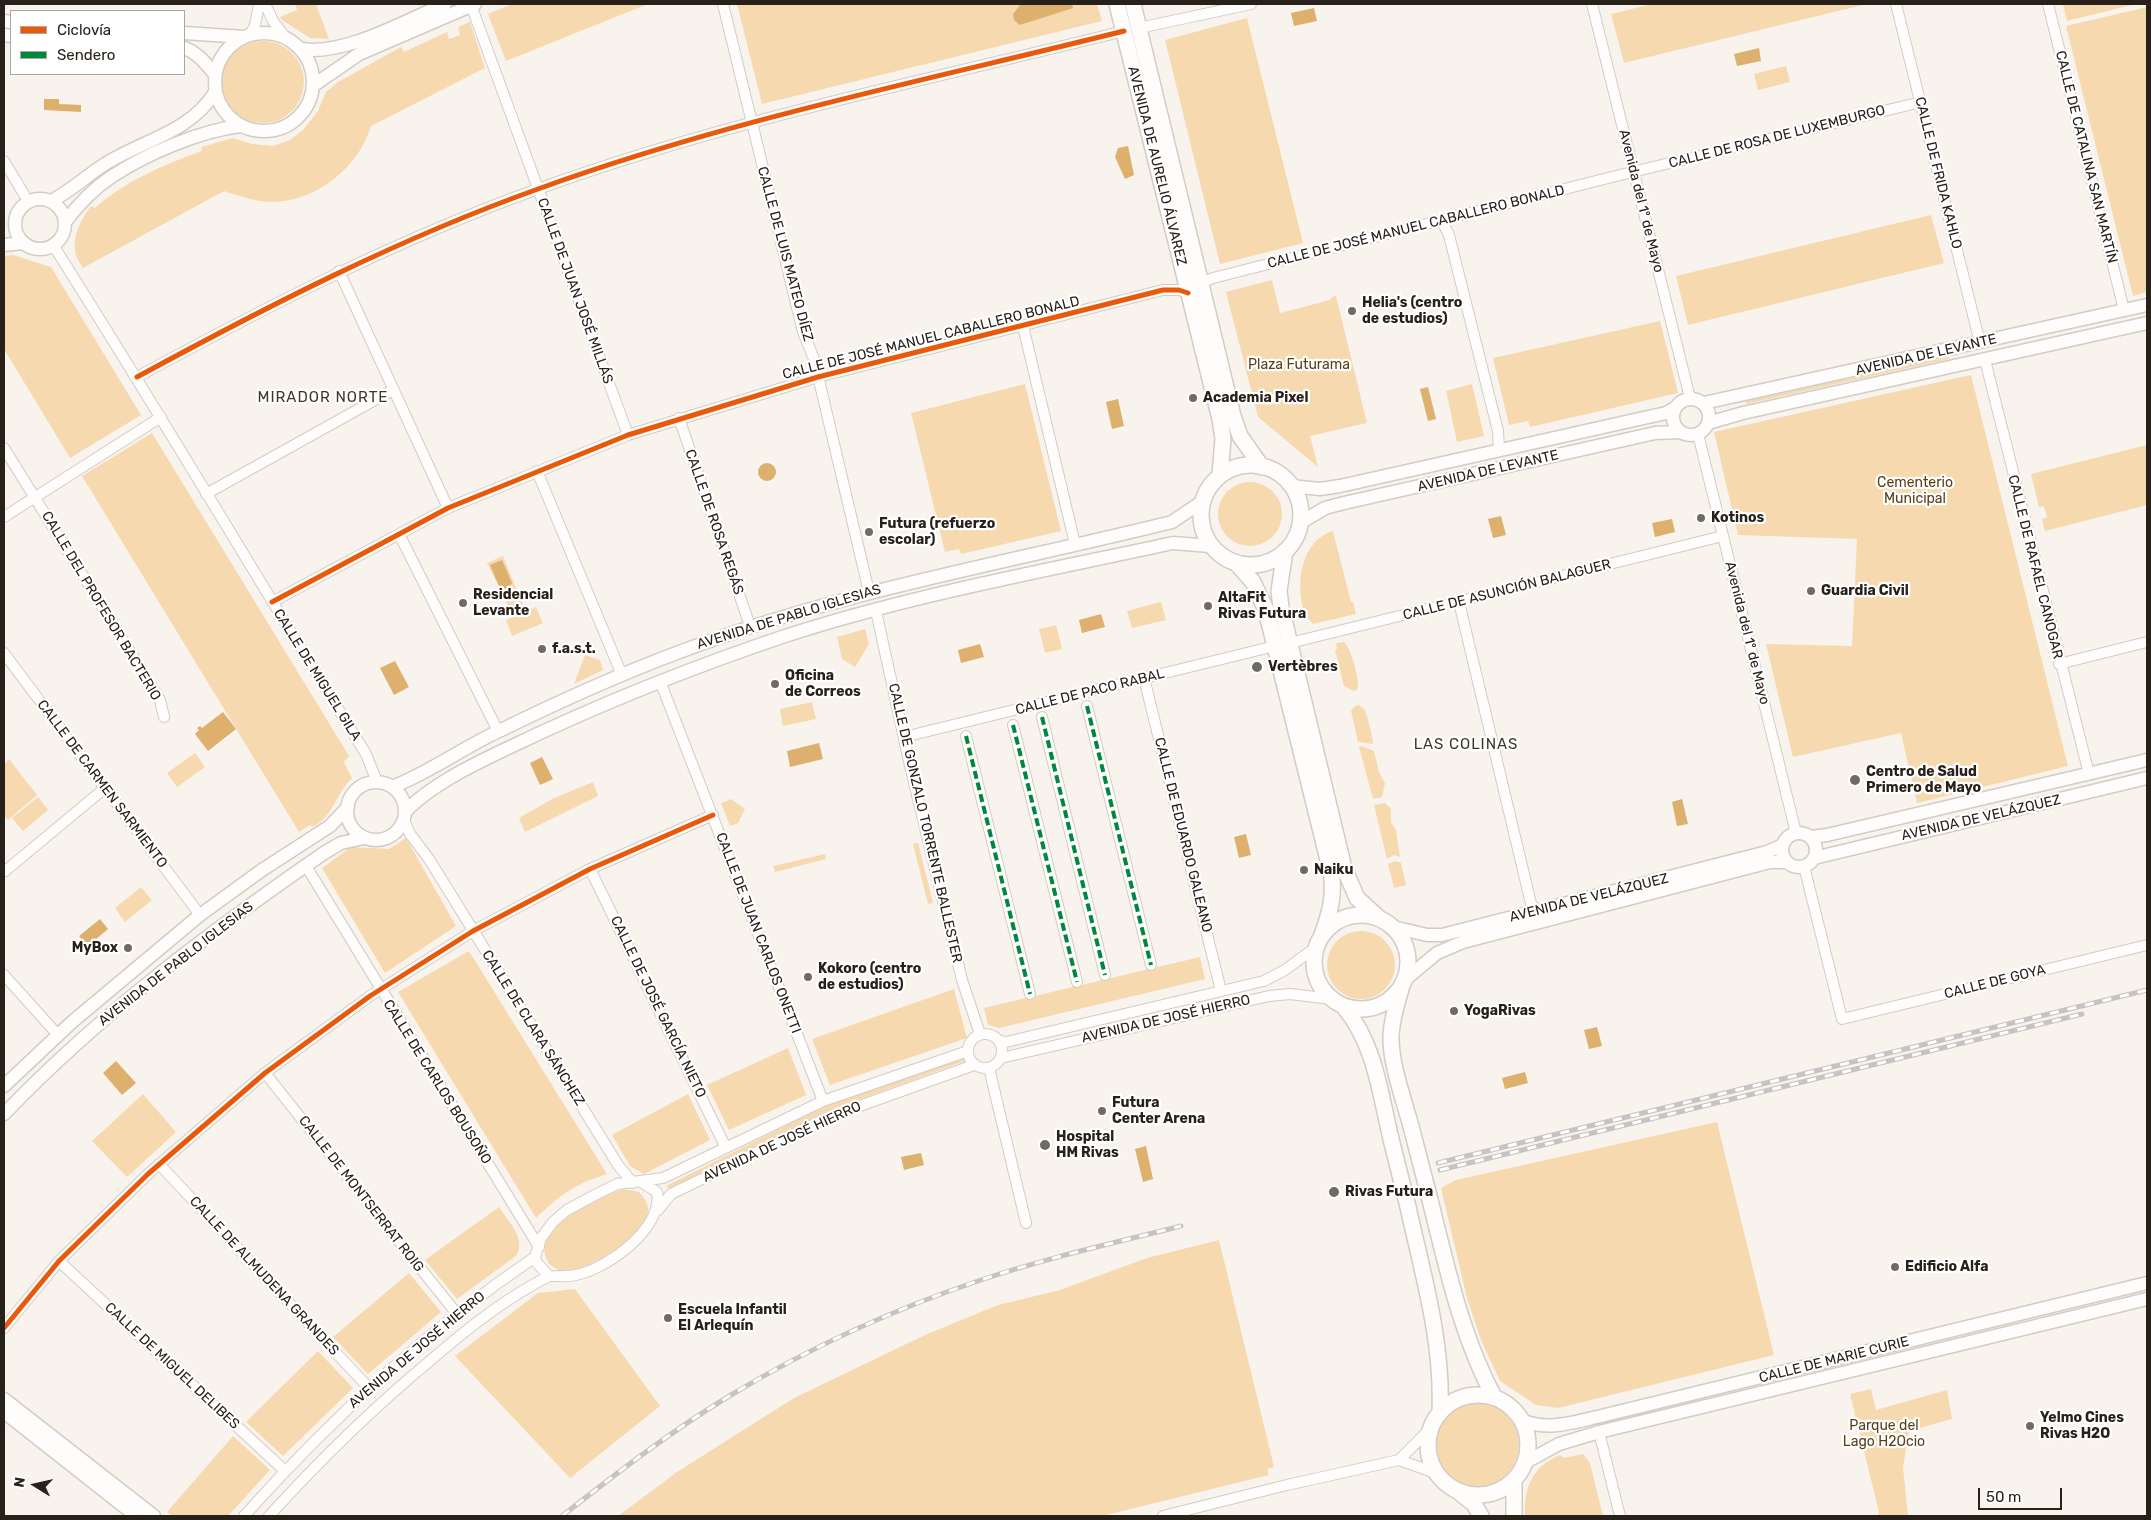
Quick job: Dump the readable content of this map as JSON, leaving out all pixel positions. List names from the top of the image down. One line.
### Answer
{"streets":{"main road":["AVENIDA DE AURELIO ÁLVAREZ"],"street":["CALLE DE ROSA DE LUXEMBURGO","CALLE DE CATALINA SAN MARTÍN","CALLE DE FRIDA KAHLO","Avenida del 1º de Mayo","CALLE DE JOSÉ MANUEL CABALLERO BONALD","CALLE DE LUIS MATEO DÍEZ","CALLE DE JUAN JOSÉ MILLÁS","AVENIDA DE LEVANTE","CALLE DE ROSA REGÁS","CALLE DE RAFAEL CANOGAR","CALLE DE ASUNCIÓN BALAGUER","CALLE DEL PROFESOR BACTERIO","AVENIDA DE PABLO IGLESIAS","CALLE DE MIGUEL GILA","CALLE DE PACO RABAL","CALLE DE CARMEN SARMIENTO","AVENIDA DE VELÁZQUEZ","CALLE DE GONZALO TORRENTE BALLESTER","CALLE DE EDUARDO GALEANO","CALLE DE JUAN CARLOS ONETTI","CALLE DE GOYA","CALLE DE JOSÉ GARCÍA NIETO","AVENIDA DE JOSÉ HIERRO","CALLE DE CLARA SÁNCHEZ","CALLE DE CARLOS BOUSOÑO","CALLE DE MONTSERRAT ROIG","CALLE DE ALMUDENA GRANDES","CALLE DE MARIE CURIE","CALLE DE MIGUEL DELIBES"]},"crossings":[["CALLE DE ROSA DE LUXEMBURGO","CALLE DE FRIDA KAHLO"],["CALLE DE ROSA DE LUXEMBURGO","Avenida del 1º de Mayo"],["CALLE DE ROSA DE LUXEMBURGO","CALLE DE JOSÉ MANUEL CABALLERO BONALD"],["CALLE DE CATALINA SAN MARTÍN","AVENIDA DE LEVANTE"],["AVENIDA DE AURELIO ÁLVAREZ","CALLE DE JOSÉ MANUEL CABALLERO BONALD"],["AVENIDA DE AURELIO ÁLVAREZ","AVENIDA DE LEVANTE"],["AVENIDA DE AURELIO ÁLVAREZ","AVENIDA DE PABLO IGLESIAS"],["CALLE DE FRIDA KAHLO","AVENIDA DE LEVANTE"],["Avenida del 1º de Mayo","CALLE DE JOSÉ MANUEL CABALLERO BONALD"],["Avenida del 1º de Mayo","AVENIDA DE LEVANTE"],["Avenida del 1º de Mayo","CALLE DE ASUNCIÓN BALAGUER"],["Avenida del 1º de Mayo","AVENIDA DE VELÁZQUEZ"],["Avenida del 1º de Mayo","CALLE DE GOYA"],["CALLE DE JOSÉ MANUEL CABALLERO BONALD","CALLE DE LUIS MATEO DÍEZ"],["CALLE DE JOSÉ MANUEL CABALLERO BONALD","CALLE DE JUAN JOSÉ MILLÁS"],["CALLE DE JOSÉ MANUEL CABALLERO BONALD","CALLE DE ROSA REGÁS"],["CALLE DE JOSÉ MANUEL CABALLERO BONALD","CALLE DE MIGUEL GILA"],["CALLE DE LUIS MATEO DÍEZ","AVENIDA DE PABLO IGLESIAS"],["AVENIDA DE LEVANTE","CALLE DE RAFAEL CANOGAR"],["AVENIDA DE LEVANTE","AVENIDA DE PABLO IGLESIAS"],["CALLE DE ROSA REGÁS","AVENIDA DE PABLO IGLESIAS"],["CALLE DE RAFAEL CANOGAR","AVENIDA DE VELÁZQUEZ"],["CALLE DE ASUNCIÓN BALAGUER","CALLE DE PACO RABAL"],["AVENIDA DE PABLO IGLESIAS","CALLE DE MIGUEL GILA"],["AVENIDA DE PABLO IGLESIAS","CALLE DE CARMEN SARMIENTO"],["AVENIDA DE PABLO IGLESIAS","CALLE DE GONZALO TORRENTE BALLESTER"],["AVENIDA DE PABLO IGLESIAS","CALLE DE JUAN CARLOS ONETTI"],["AVENIDA DE PABLO IGLESIAS","CALLE DE CLARA SÁNCHEZ"],["AVENIDA DE PABLO IGLESIAS","CALLE DE CARLOS BOUSOÑO"],["CALLE DE MIGUEL GILA","CALLE DE CLARA SÁNCHEZ"],["CALLE DE PACO RABAL","CALLE DE GONZALO TORRENTE BALLESTER"],["CALLE DE PACO RABAL","CALLE DE EDUARDO GALEANO"],["AVENIDA DE VELÁZQUEZ","CALLE DE GOYA"],["AVENIDA DE VELÁZQUEZ","AVENIDA DE JOSÉ HIERRO"],["CALLE DE GONZALO TORRENTE BALLESTER","AVENIDA DE JOSÉ HIERRO"],["CALLE DE EDUARDO GALEANO","AVENIDA DE JOSÉ HIERRO"],["CALLE DE JUAN CARLOS ONETTI","AVENIDA DE JOSÉ HIERRO"],["CALLE DE JOSÉ GARCÍA NIETO","AVENIDA DE JOSÉ HIERRO"],["AVENIDA DE JOSÉ HIERRO","CALLE DE CLARA SÁNCHEZ"],["AVENIDA DE JOSÉ HIERRO","CALLE DE CARLOS BOUSOÑO"],["AVENIDA DE JOSÉ HIERRO","CALLE DE MONTSERRAT ROIG"],["AVENIDA DE JOSÉ HIERRO","CALLE DE ALMUDENA GRANDES"],["AVENIDA DE JOSÉ HIERRO","CALLE DE MIGUEL DELIBES"]],"districts":["MIRADOR NORTE","LAS COLINAS"],"parks":["Plaza Futurama","Cementerio Municipal","Parque del Lago H2Ocio"],"places":["Helia's (centro de estudios)","Academia Pixel","Kotinos","Futura (refuerzo escolar)","Guardia Civil","Residencial Levante","AltaFit Rivas Futura","f.a.s.t.","Vertèbres","Oficina de Correos","Centro de Salud Primero de Mayo","Naiku","MyBox","Kokoro (centro de estudios)","YogaRivas","Futura Center Arena","Hospital HM Rivas","Rivas Futura","Edificio Alfa","Escuela Infantil El Arlequín","Yelmo Cines Rivas H2O"],"legend":["Ciclovía","Sendero"],"scale_bar":"50 m","north":"left"}
